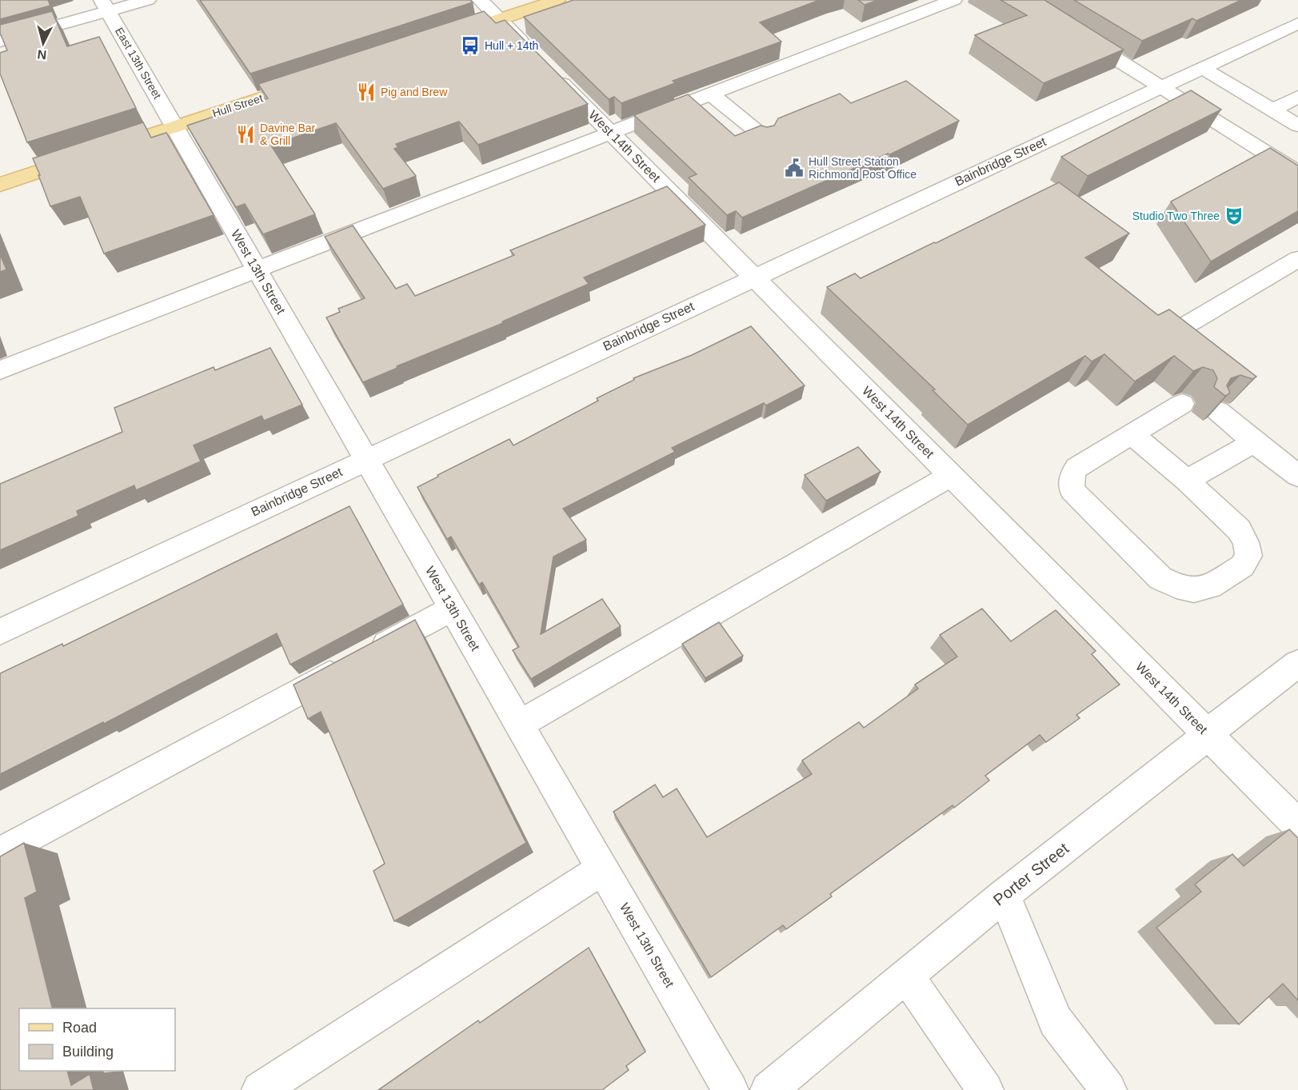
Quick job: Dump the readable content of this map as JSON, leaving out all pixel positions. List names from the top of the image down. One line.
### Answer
{"streets":{"main road":["Hull Street"],"street":["East 13th Street","West 14th Street","Bainbridge Street","West 13th Street","Porter Street"]},"crossings":[["East 13th Street","Hull Street"],["East 13th Street","West 13th Street"],["Hull Street","West 13th Street"],["West 14th Street","Bainbridge Street"],["West 14th Street","Porter Street"],["Bainbridge Street","West 13th Street"]],"places":{"bus stop":["Hull + 14th"],"restaurant":["Pig and Brew","Davine Bar & Grill"],"public building":["Hull Street Station Richmond Post Office"],"theatre":["Studio Two Three"]},"legend":["Road","Building"],"north":"bottom"}
